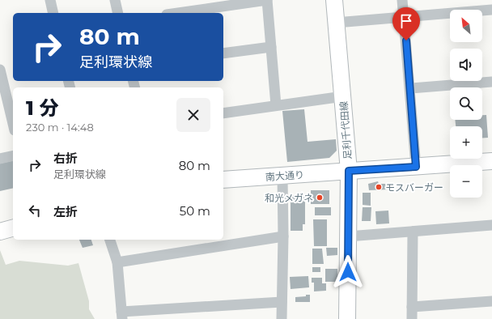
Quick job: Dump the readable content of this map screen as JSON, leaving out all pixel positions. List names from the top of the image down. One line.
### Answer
{"streets":{"main road":["足利千代田線","南大通り"]},"crossings":[["足利千代田線","南大通り"]],"places":["モスバーガー","和光メガネ"],"north":"top left","page":{"map_buttons":["+","−"],"turn":["80 m","足利環状線"],"heading":["1 分","230 m · 14:48"],"list":[{"name":"右折","note":"足利環状線","value":"80 m"},{"name":"左折","value":"50 m"}]}}
